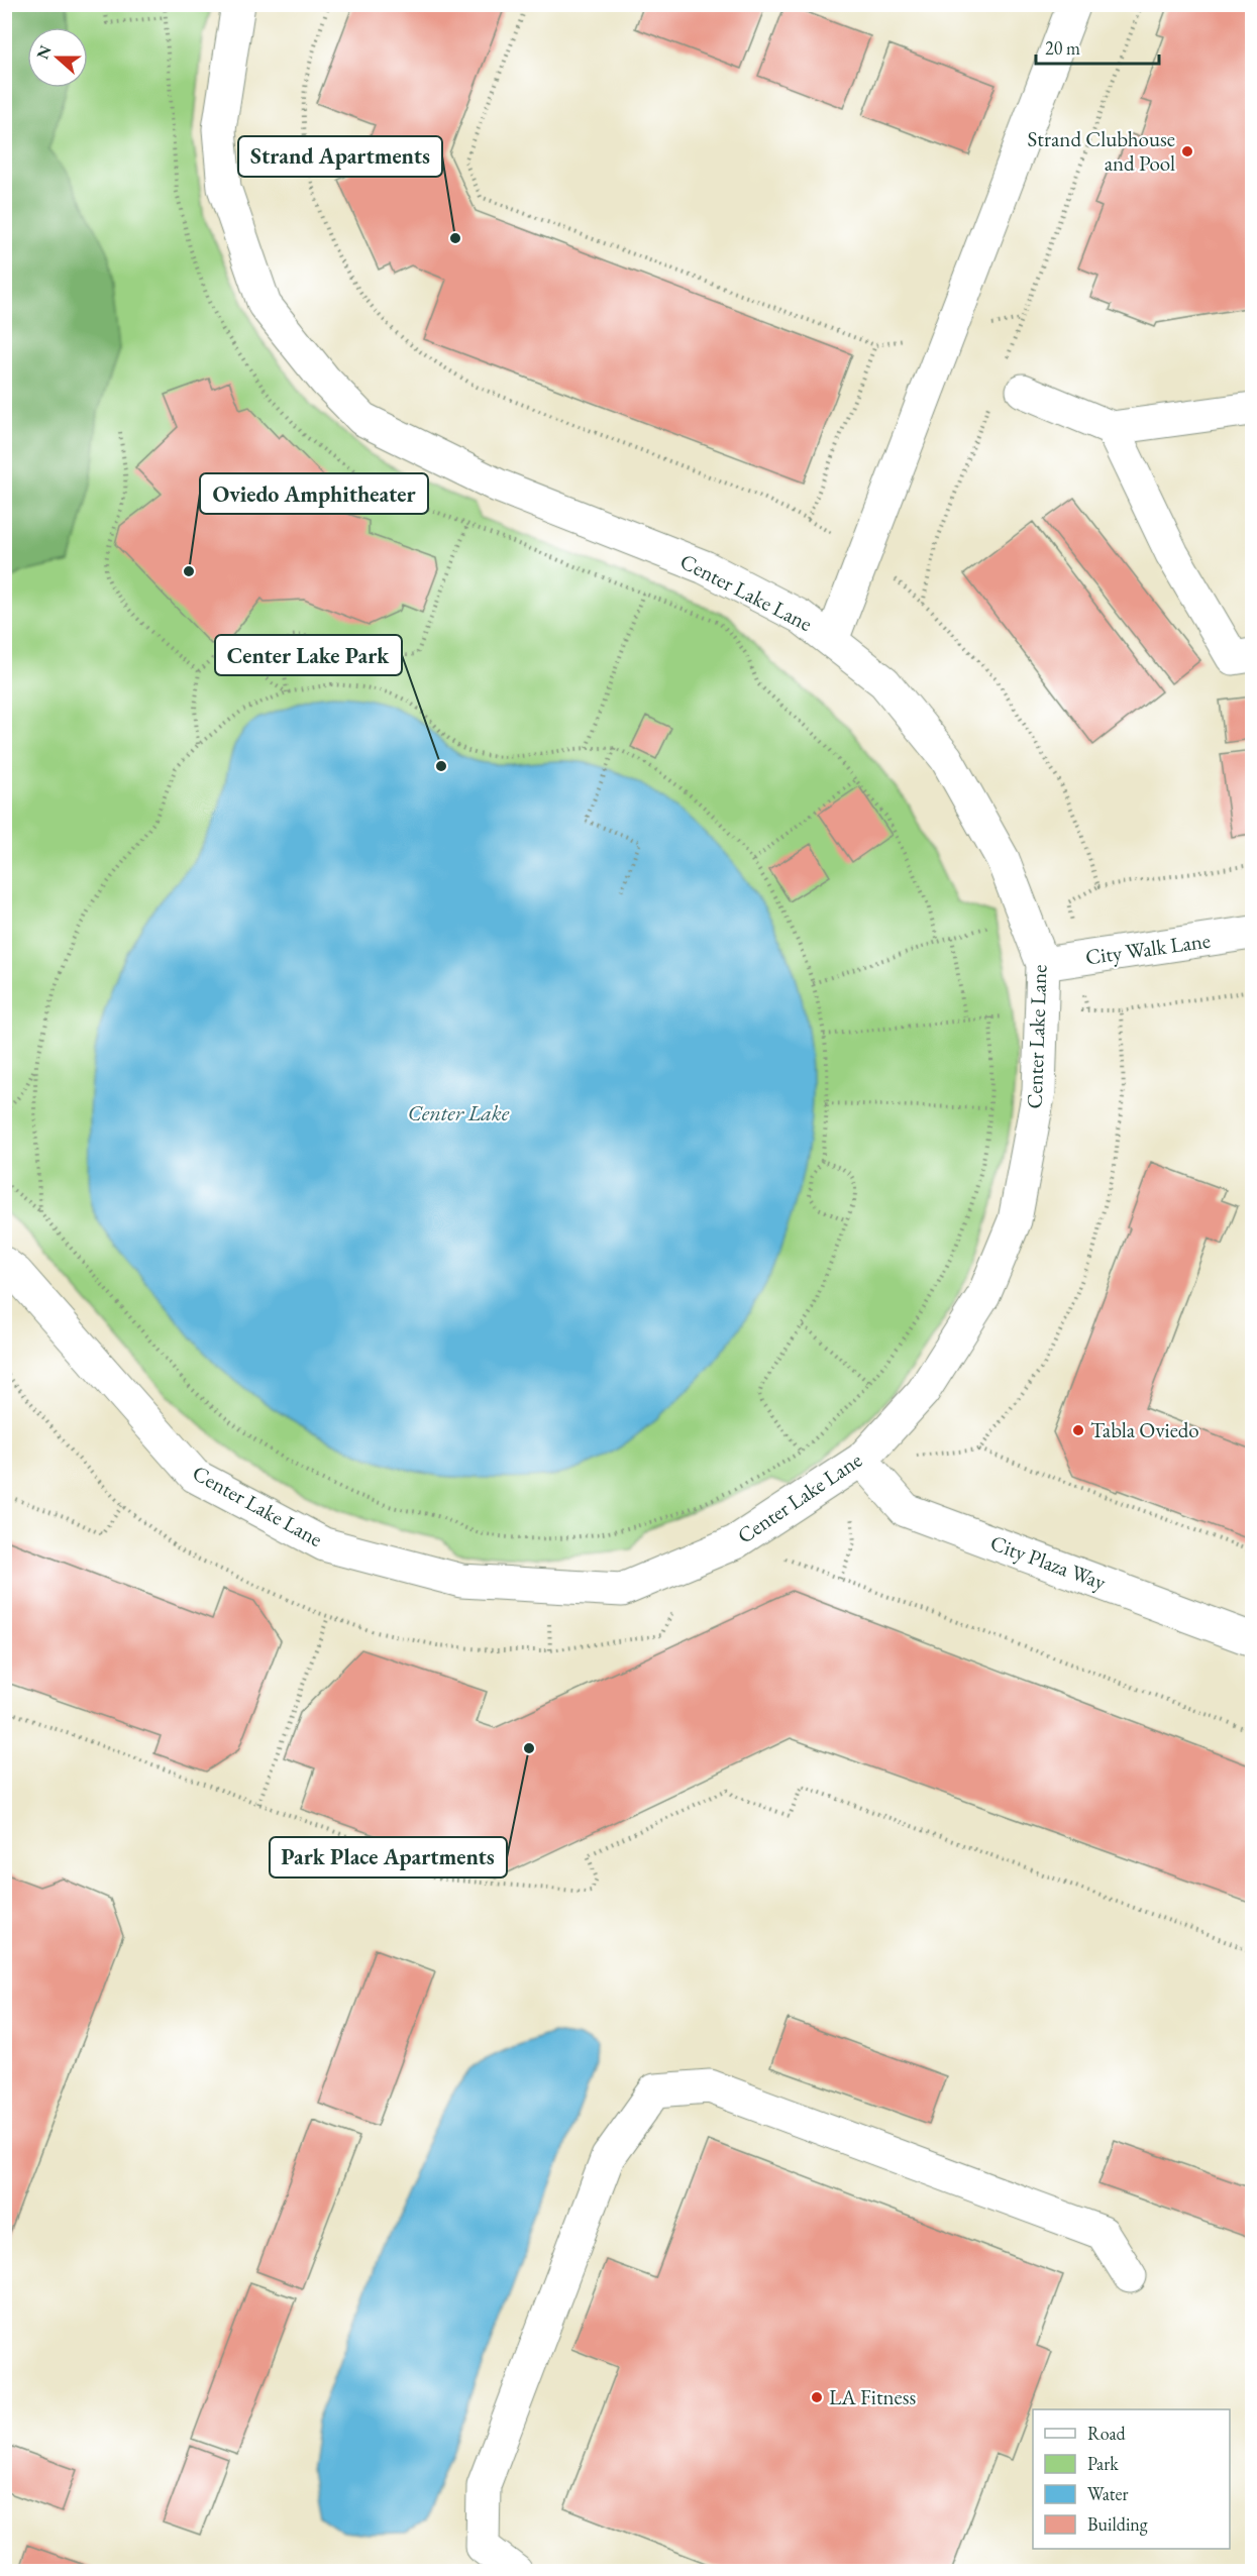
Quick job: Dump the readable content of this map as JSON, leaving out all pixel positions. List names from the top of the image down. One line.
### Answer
{"streets":{"street":["Center Lake Lane","City Walk Lane","City Plaza Way"]},"crossings":[["Center Lake Lane","City Walk Lane"],["Center Lake Lane","City Plaza Way"]],"water":["Center Lake"],"places":["Strand Clubhouse and Pool","Strand Apartments","Oviedo Amphitheater","Center Lake Park","Tabla Oviedo","Park Place Apartments","LA Fitness"],"legend":["Road","Park","Water","Building"],"scale_bar":"20 m","north":"left"}
